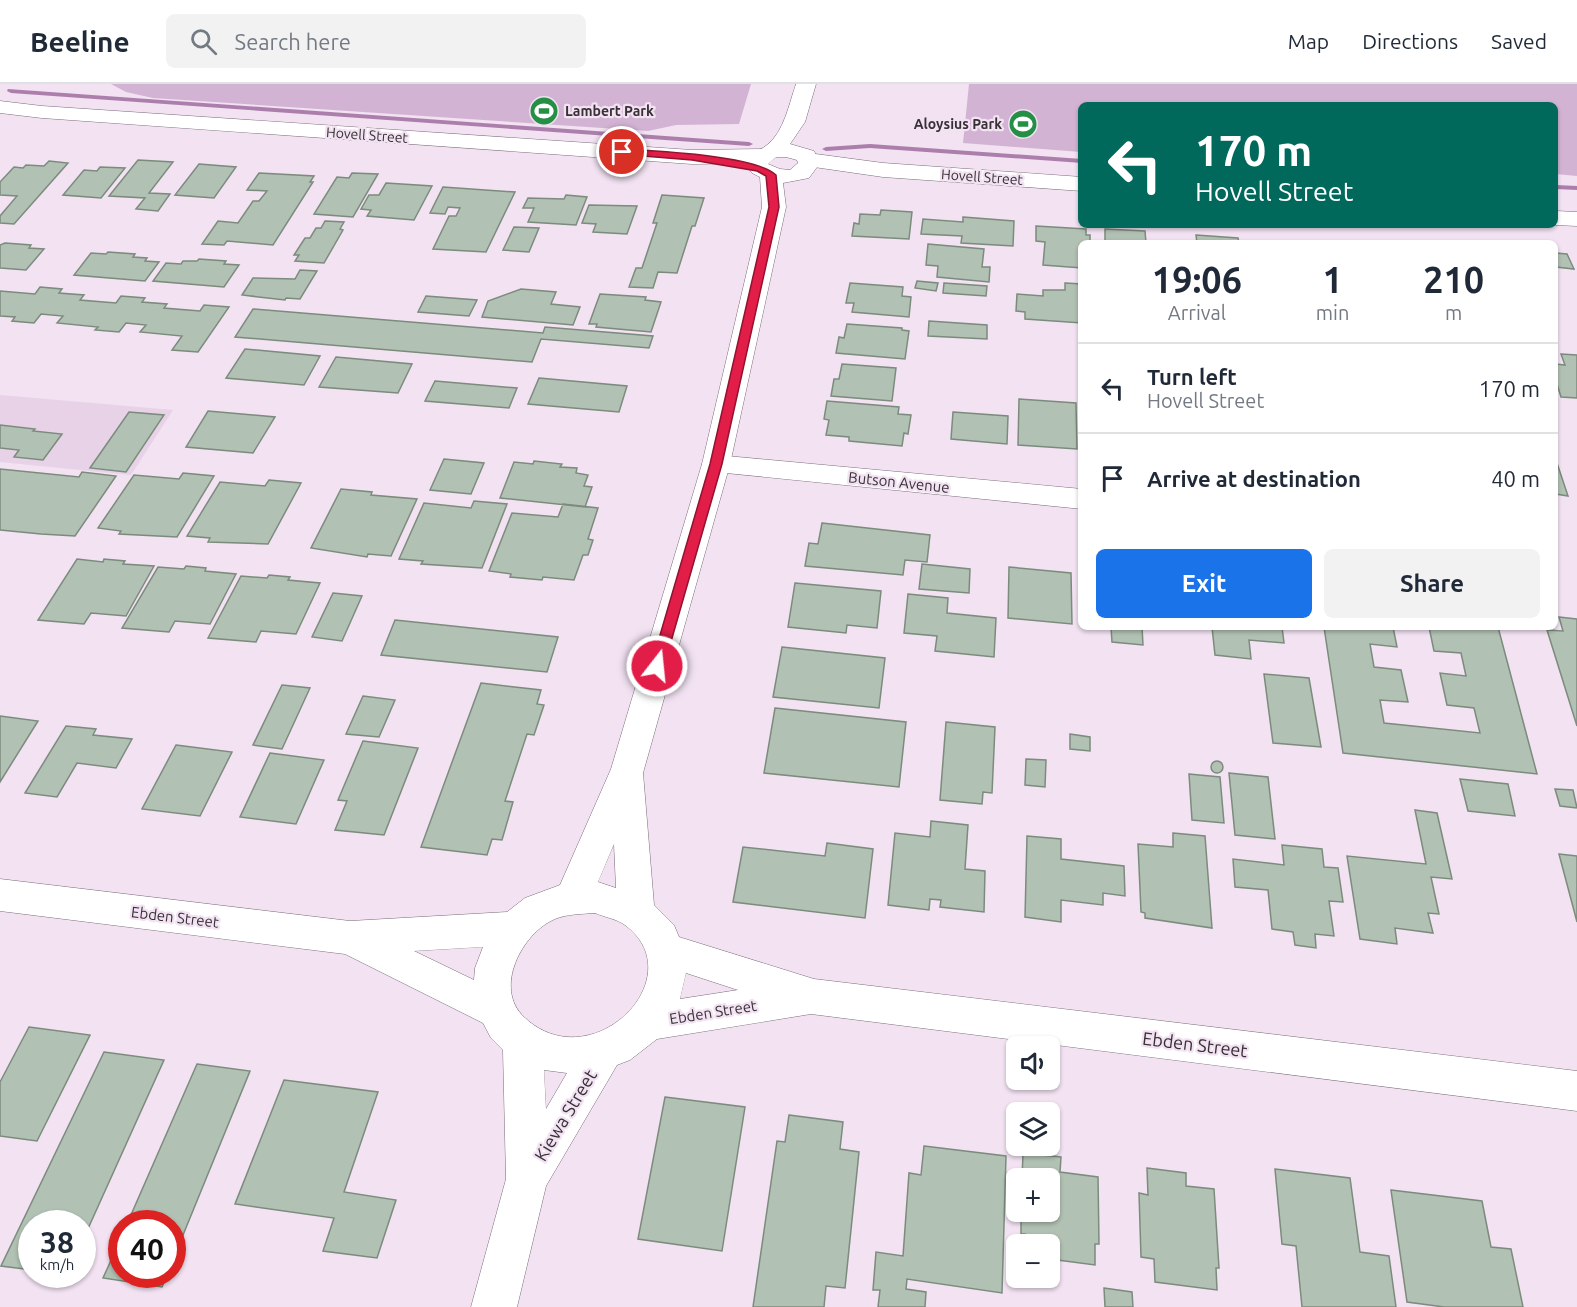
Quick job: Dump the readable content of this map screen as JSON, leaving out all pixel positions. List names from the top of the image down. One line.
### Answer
{"streets":{"street":["Hovell Street","Butson Avenue","Ebden Street","Kiewa Street"]},"crossings":[["Ebden Street","Kiewa Street"]],"places":{"sports":["Lambert Park","Aloysius Park"]},"page":{"header":"Beeline","search":"Search here","nav":["Map","Directions","Saved"],"turn":["170 m","Hovell Street"],"eta":["19:06","Arrival","1","min","210","m"],"list":[{"name":"Turn left","note":"Hovell Street","value":"170 m"},{"name":"Arrive at destination","value":"40 m"}],"buttons":["Exit","Share"],"map_buttons":["+","−"],"speed":"38 km/h","limit":"40"}}
